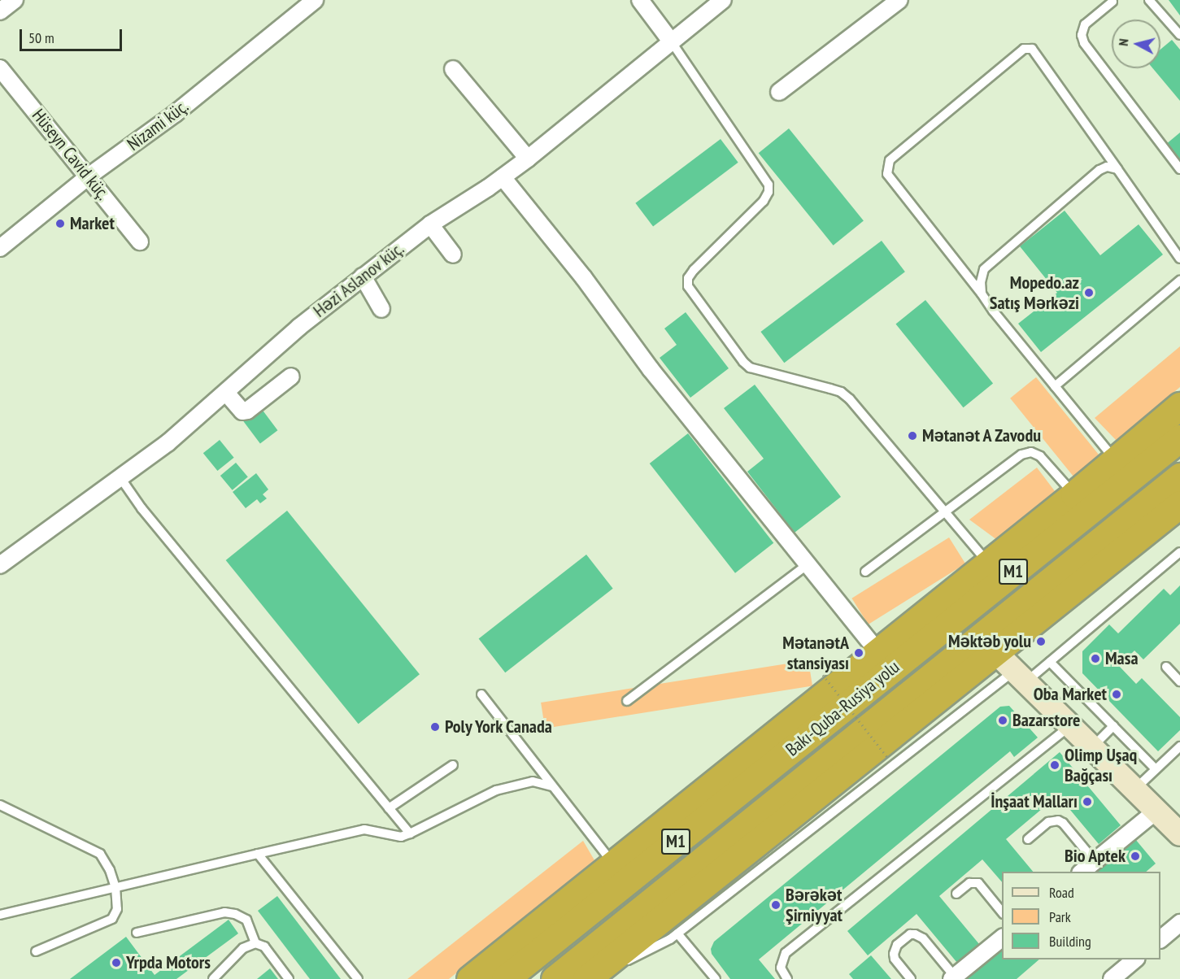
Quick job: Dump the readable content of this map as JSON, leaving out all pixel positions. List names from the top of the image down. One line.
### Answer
{"streets":{"highway":["M1","Bakı-Quba-Rusiya yolu"],"street":["Nizami küç.","Hüseyn Cavid küç.","Həzi Aslanov küç."]},"crossings":[["Nizami küç.","Hüseyn Cavid küç."]],"places":["Market","Mopedo.az Satış Mərkəzi","Mətanət A Zavodu","Məktəb yolu","MətanətA stansiyası","Masa","Oba Market","Bazarstore","Poly York Canada","Olimp Uşaq Bağçası","İnşaat Malları","Bio Aptek","Bərəkət Şirniyyat","Yrpda Motors"],"legend":["Road","Park","Building"],"scale_bar":"50 m","north":"left"}
